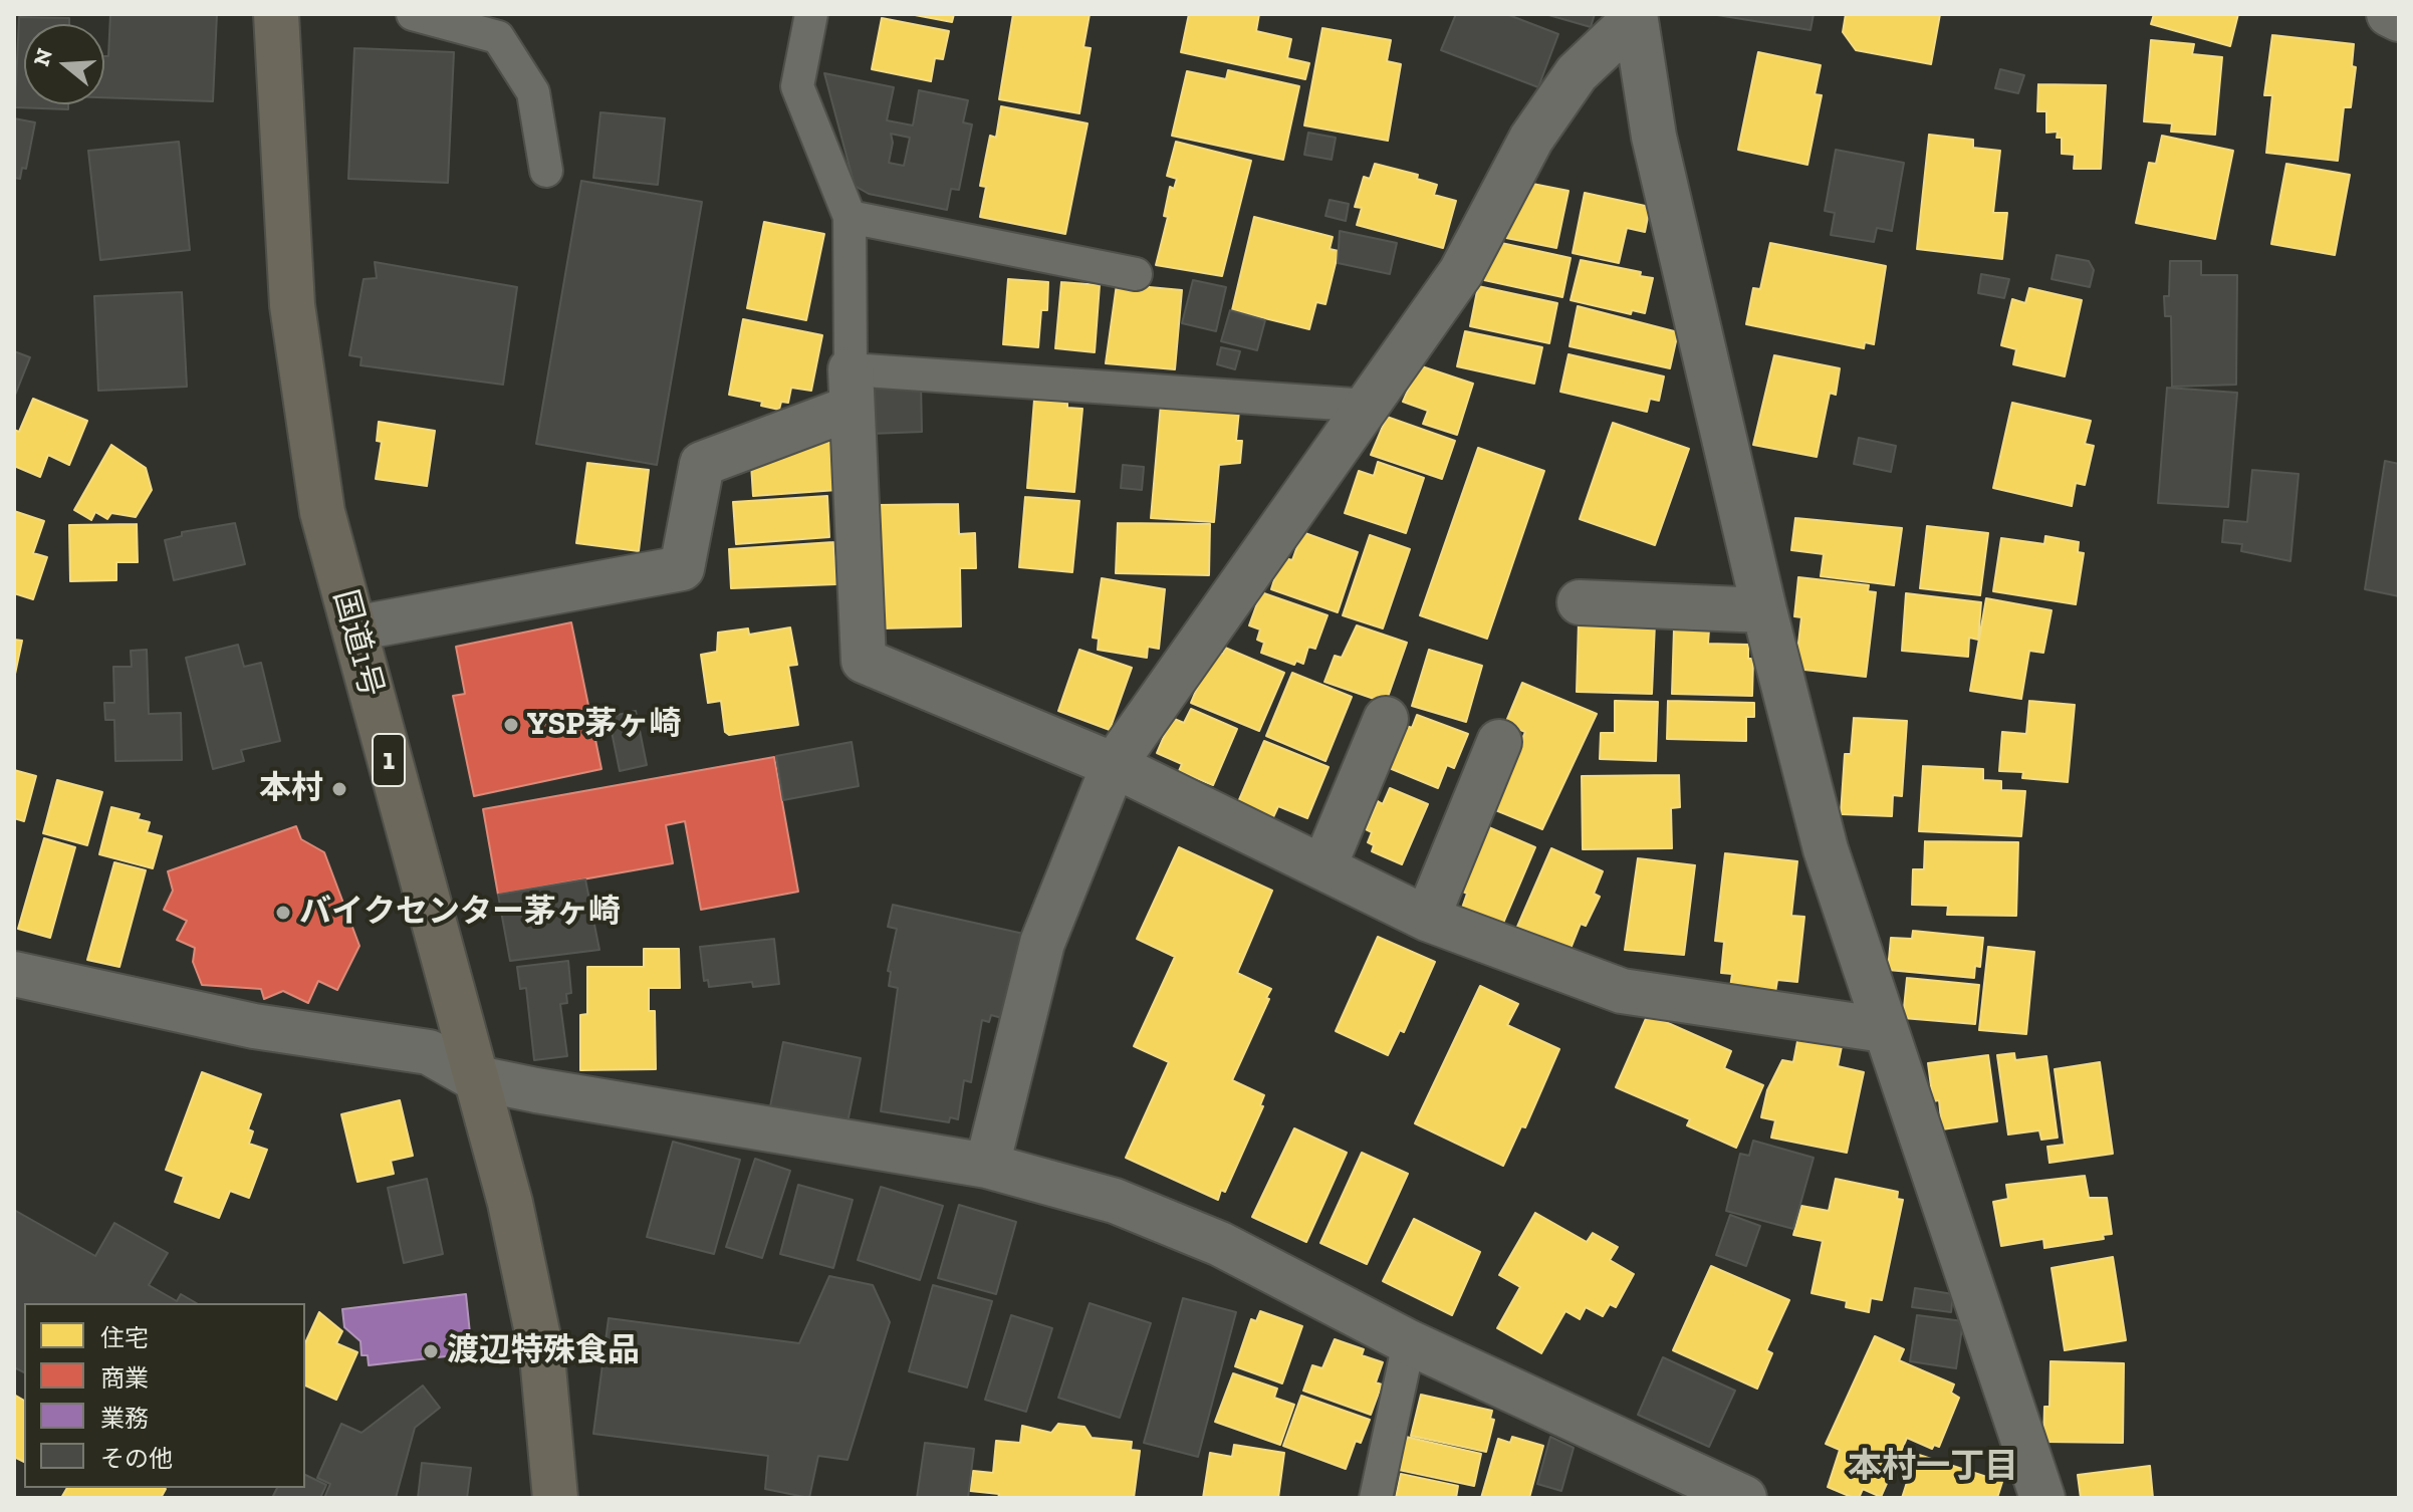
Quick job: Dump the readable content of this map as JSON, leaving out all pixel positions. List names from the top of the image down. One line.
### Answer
{"streets":{"highway":["国道1号","1"]},"districts":["本村一丁目"],"places":["YSP茅ヶ崎","本村","バイクセンター茅ヶ崎","渡辺特殊食品"],"legend":["住宅","商業","業務","その他"],"north":"left"}
